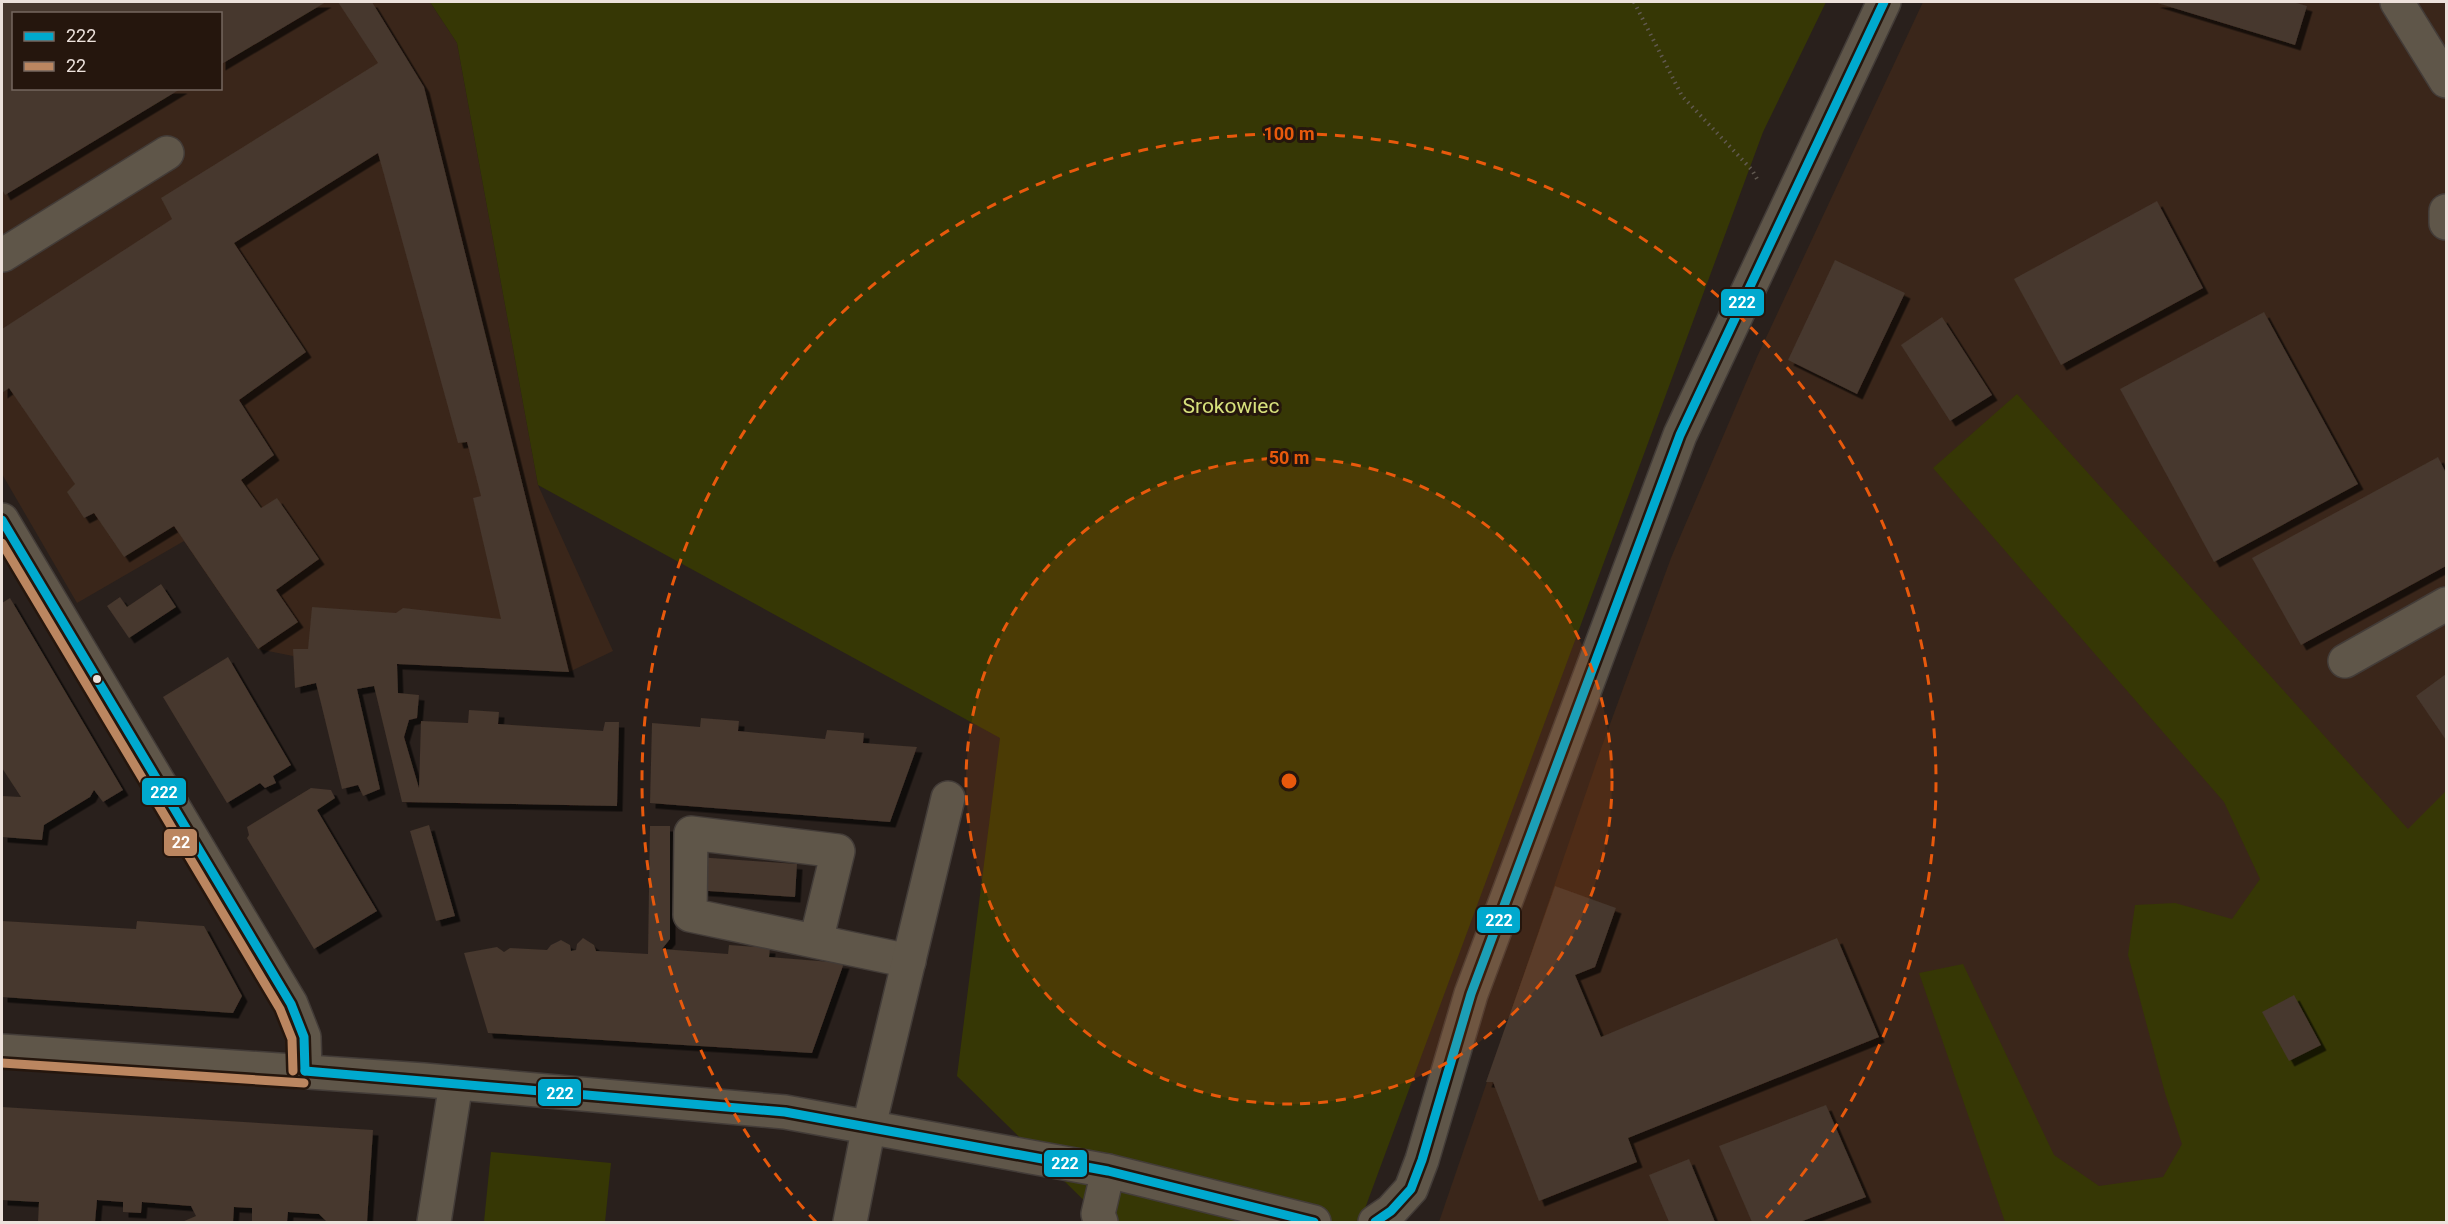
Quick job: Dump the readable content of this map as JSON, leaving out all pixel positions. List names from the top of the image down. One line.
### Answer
{"parks":["Srokowiec"],"lines":["transit line 222","transit line 22"],"legend":["222","22"],"rings":["100 m","50 m"]}
